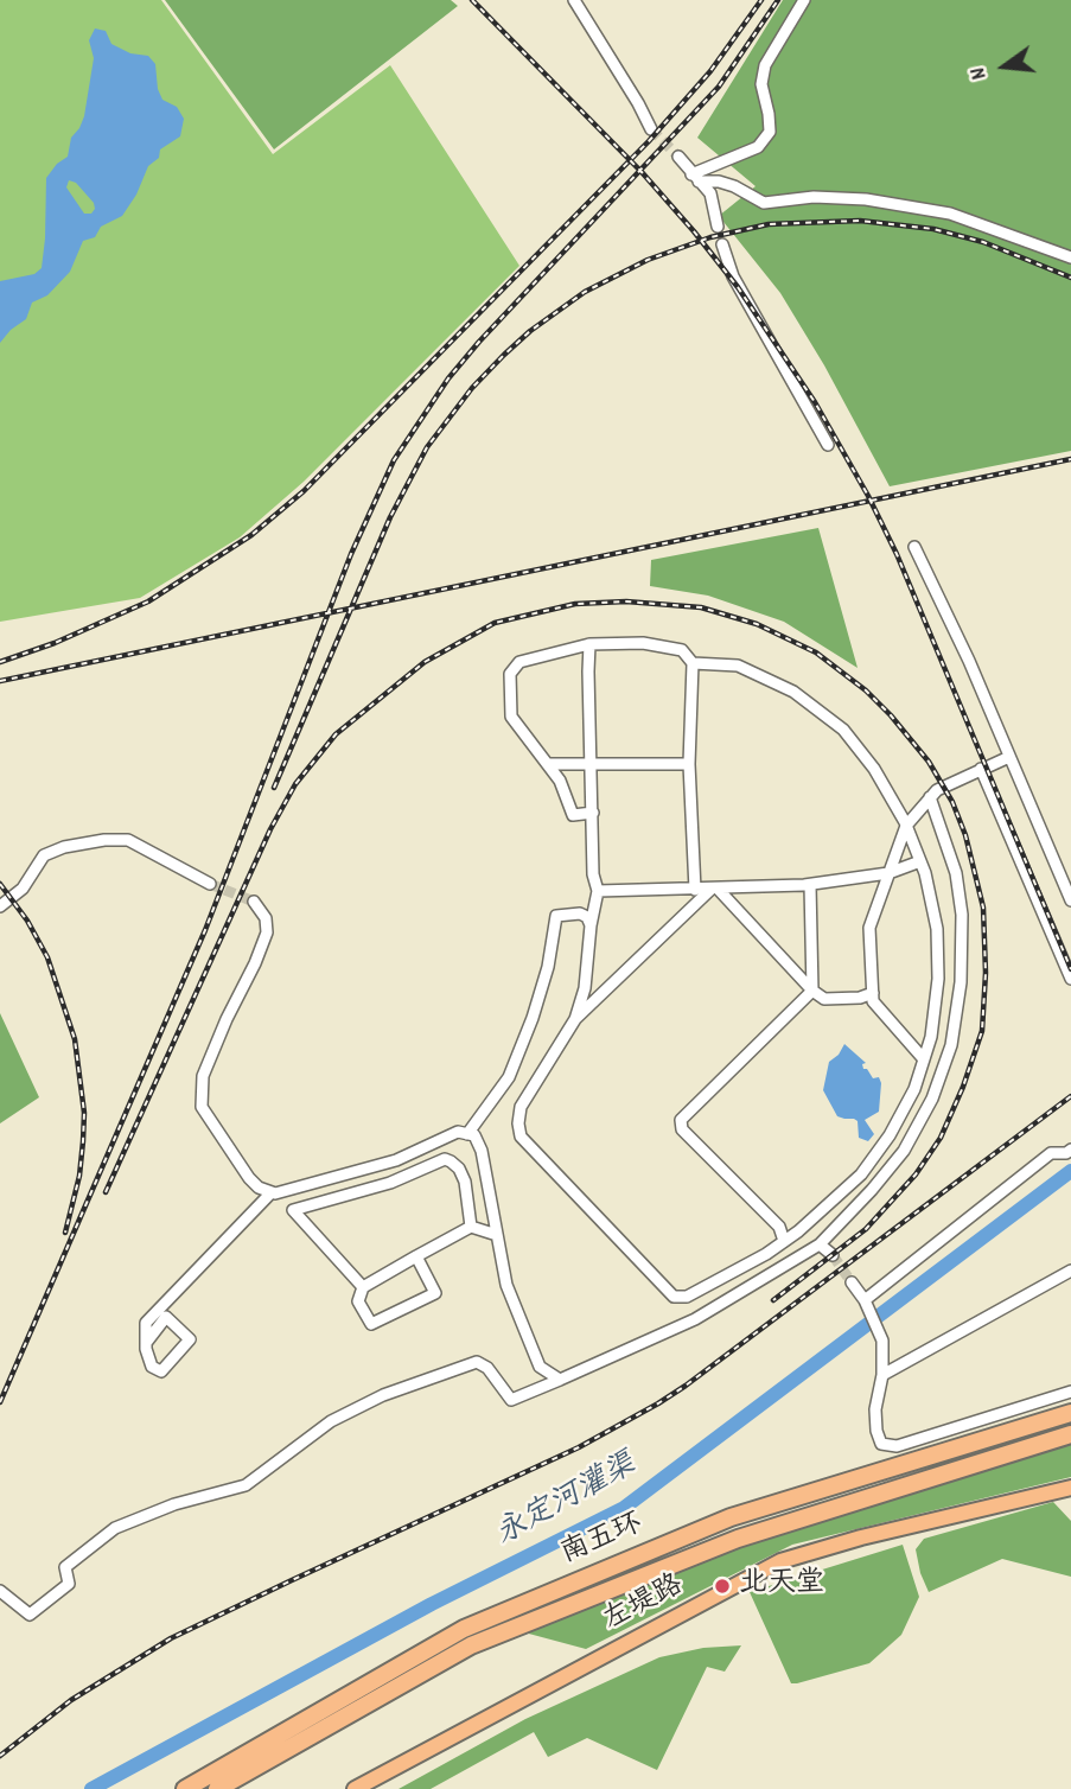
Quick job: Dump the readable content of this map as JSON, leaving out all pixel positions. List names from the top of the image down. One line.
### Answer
{"streets":{"highway":["南五环"],"main road":["左堤路"]},"water":["永定河灌渠"],"places":["北天堂"],"north":"left"}
